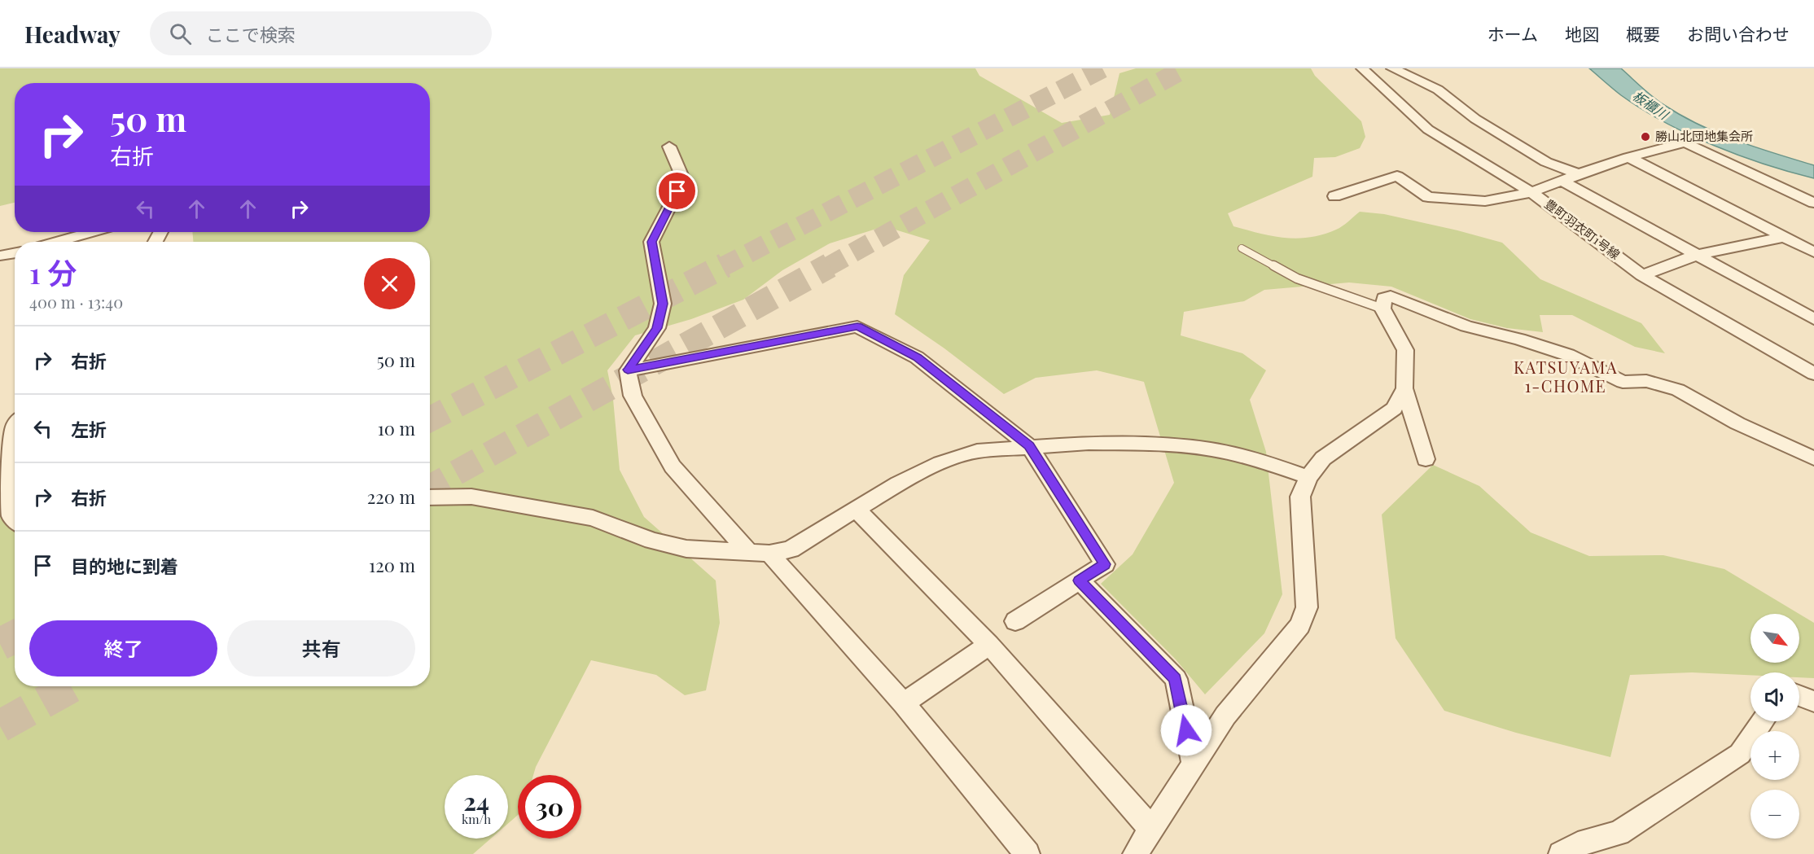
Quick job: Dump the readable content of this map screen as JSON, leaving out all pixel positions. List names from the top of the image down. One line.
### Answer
{"streets":{"street":["豊町羽衣町1号線"]},"districts":["KATSUYAMA 1-CHOME"],"water":["板櫃川"],"places":["勝山北団地集会所"],"north":"bottom right","page":{"header":"Headway","search":"ここで検索","nav":["ホーム","地図","概要","お問い合わせ"],"turn":["50 m","右折"],"heading":["1 分","400 m · 13:40"],"list":[{"name":"右折","value":"50 m"},{"name":"左折","value":"10 m"},{"name":"右折","value":"220 m"},{"name":"目的地に到着","value":"120 m"}],"buttons":["終了","共有"],"map_buttons":["+","−"],"speed":"24 km/h","limit":"30"}}
